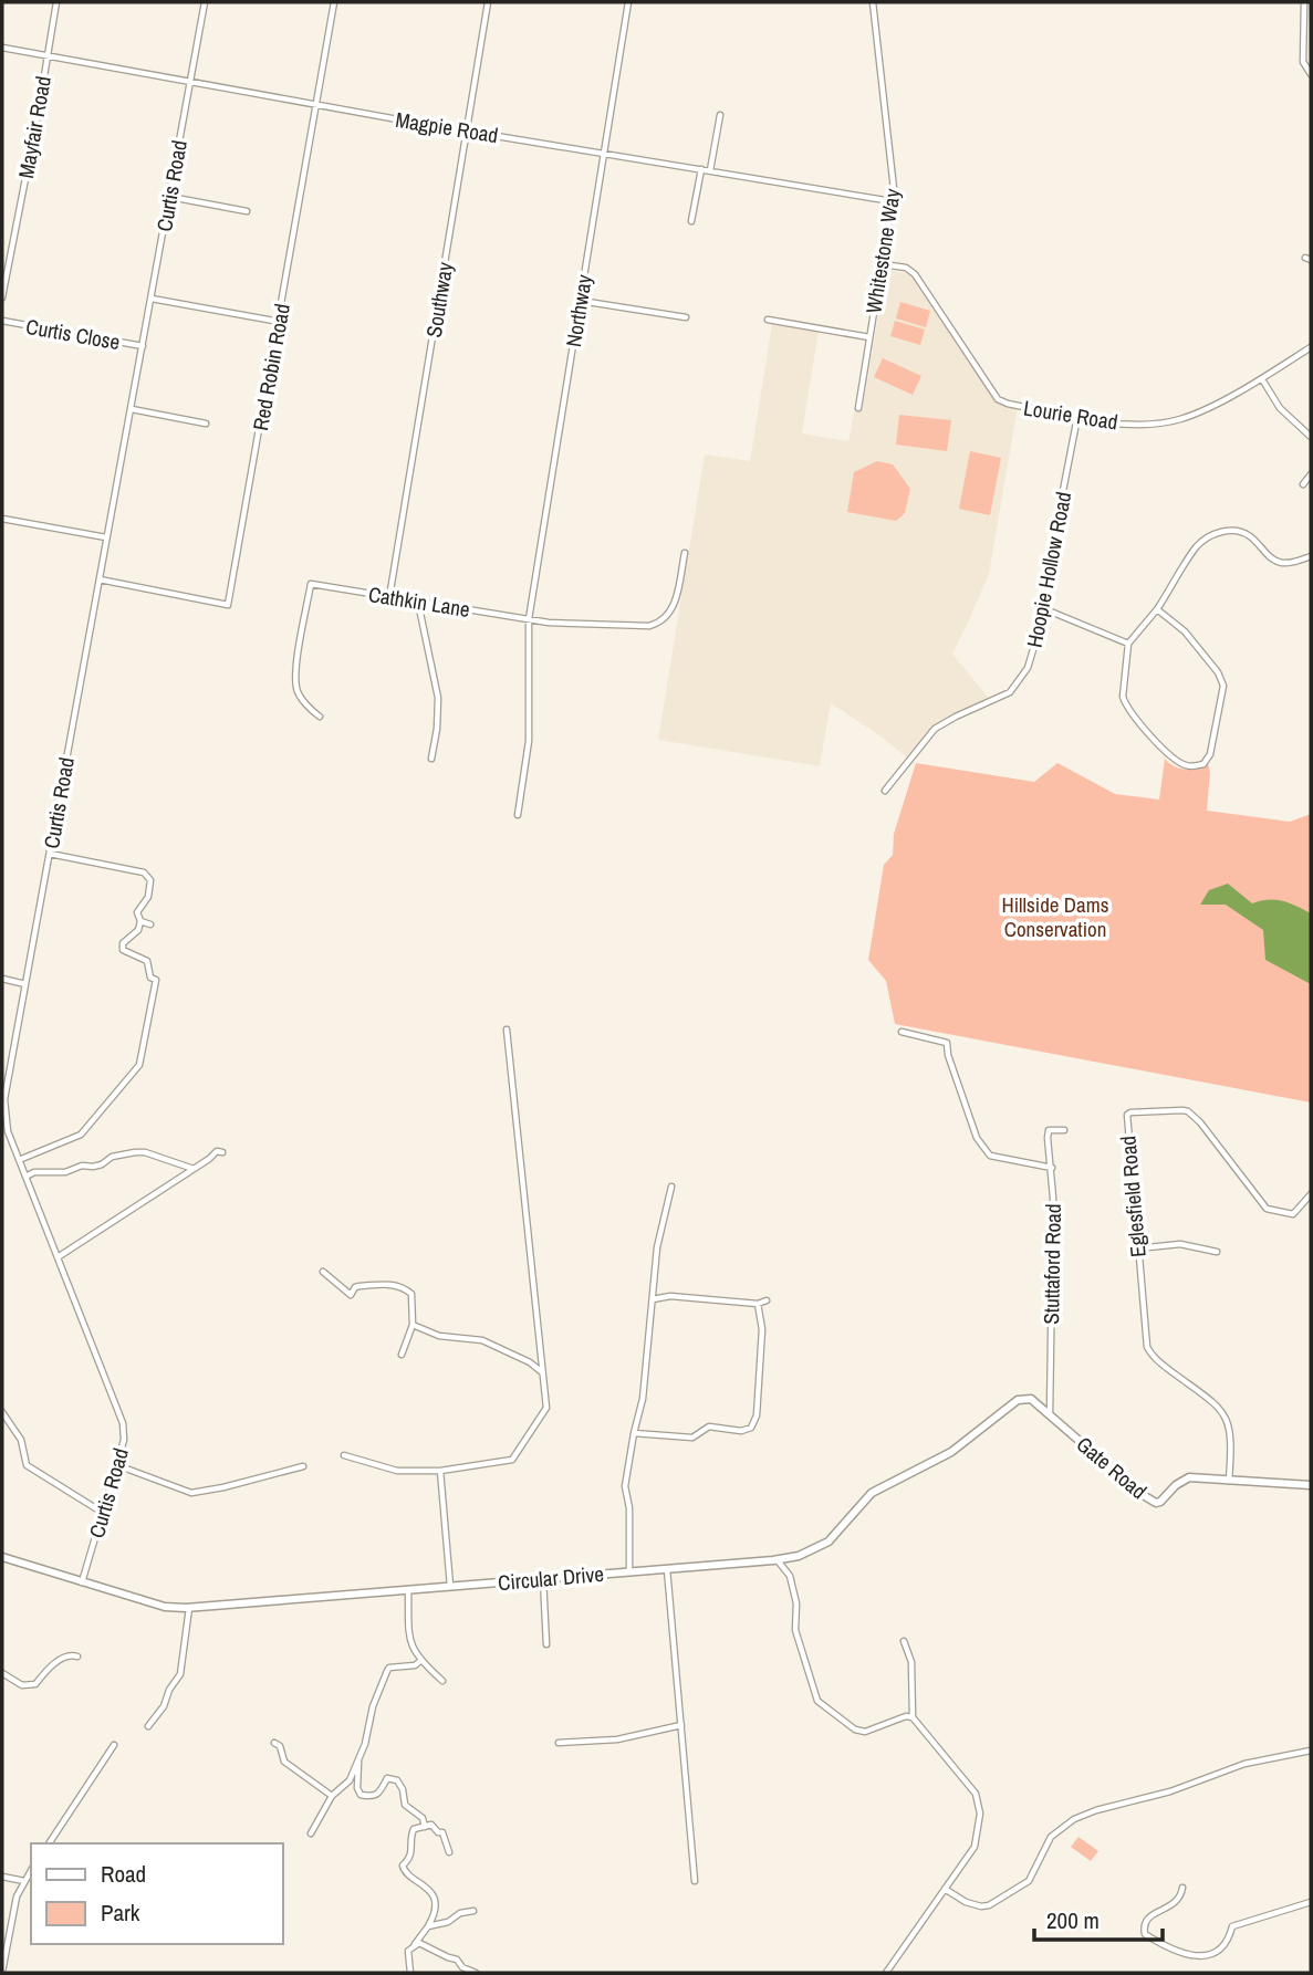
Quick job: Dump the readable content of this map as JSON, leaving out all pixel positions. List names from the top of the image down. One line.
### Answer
{"streets":{"street":["Mayfair Road","Magpie Road","Curtis Road","Whitestone Way","Southway","Northway","Curtis Close","Red Robin Road","Lourie Road","Hoopie Hollow Road","Cathkin Lane","Eglesfield Road","Stuttaford Road","Gate Road","Circular Drive"]},"crossings":[["Mayfair Road","Magpie Road"],["Magpie Road","Curtis Road"],["Magpie Road","Whitestone Way"],["Magpie Road","Southway"],["Magpie Road","Northway"],["Magpie Road","Red Robin Road"],["Curtis Road","Curtis Close"],["Curtis Road","Red Robin Road"],["Curtis Road","Circular Drive"],["Whitestone Way","Lourie Road"],["Southway","Cathkin Lane"],["Northway","Cathkin Lane"],["Lourie Road","Hoopie Hollow Road"],["Eglesfield Road","Gate Road"],["Stuttaford Road","Gate Road"],["Stuttaford Road","Circular Drive"],["Gate Road","Circular Drive"]],"parks":["Hillside Dams Conservation"],"legend":["Road","Park"],"scale_bar":"200 m"}
